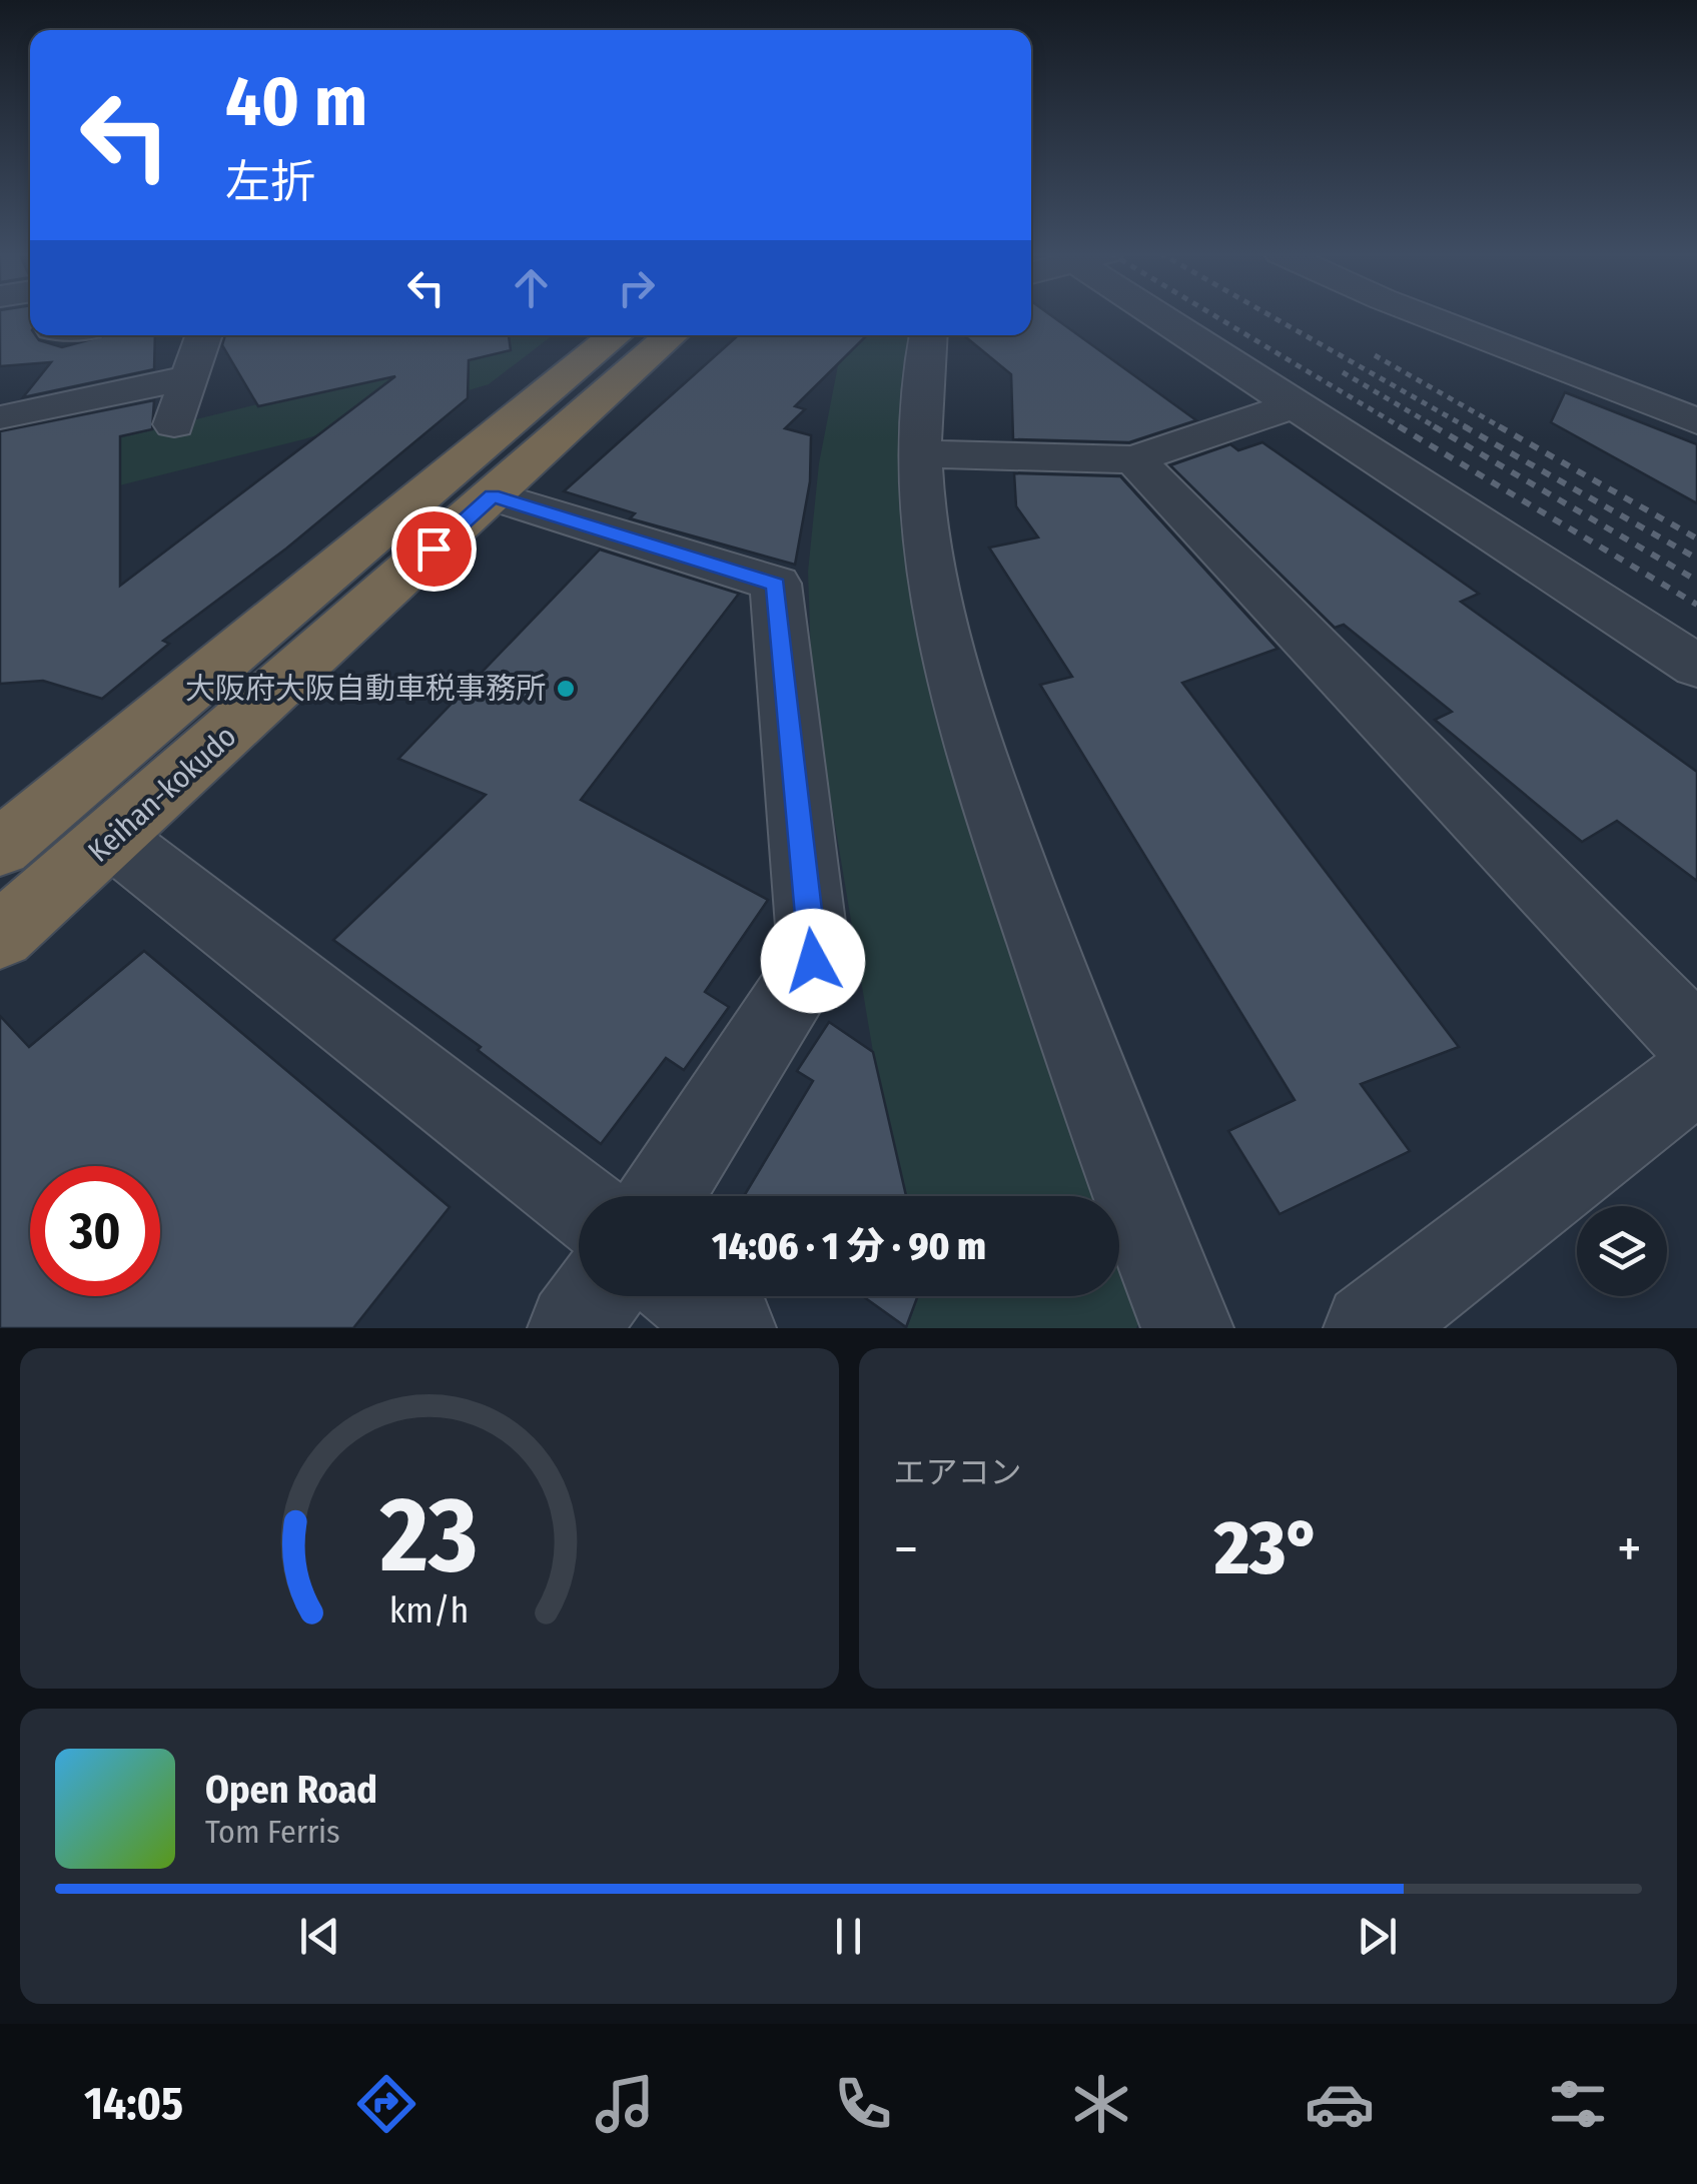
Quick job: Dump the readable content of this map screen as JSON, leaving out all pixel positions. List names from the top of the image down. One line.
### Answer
{"streets":{"highway":["Keihan-kokudo"]},"places":["大阪府大阪自動車税事務所"],"page":{"turn":["40 m","左折"],"limit":"30","trip":"14:06 · 1 分 · 90 m","tile":"エアコン","heat":["−","23°","+"],"song":["Open Road","Tom Ferris"],"tabs":"14:05","gauge":["23","km/h"]}}
